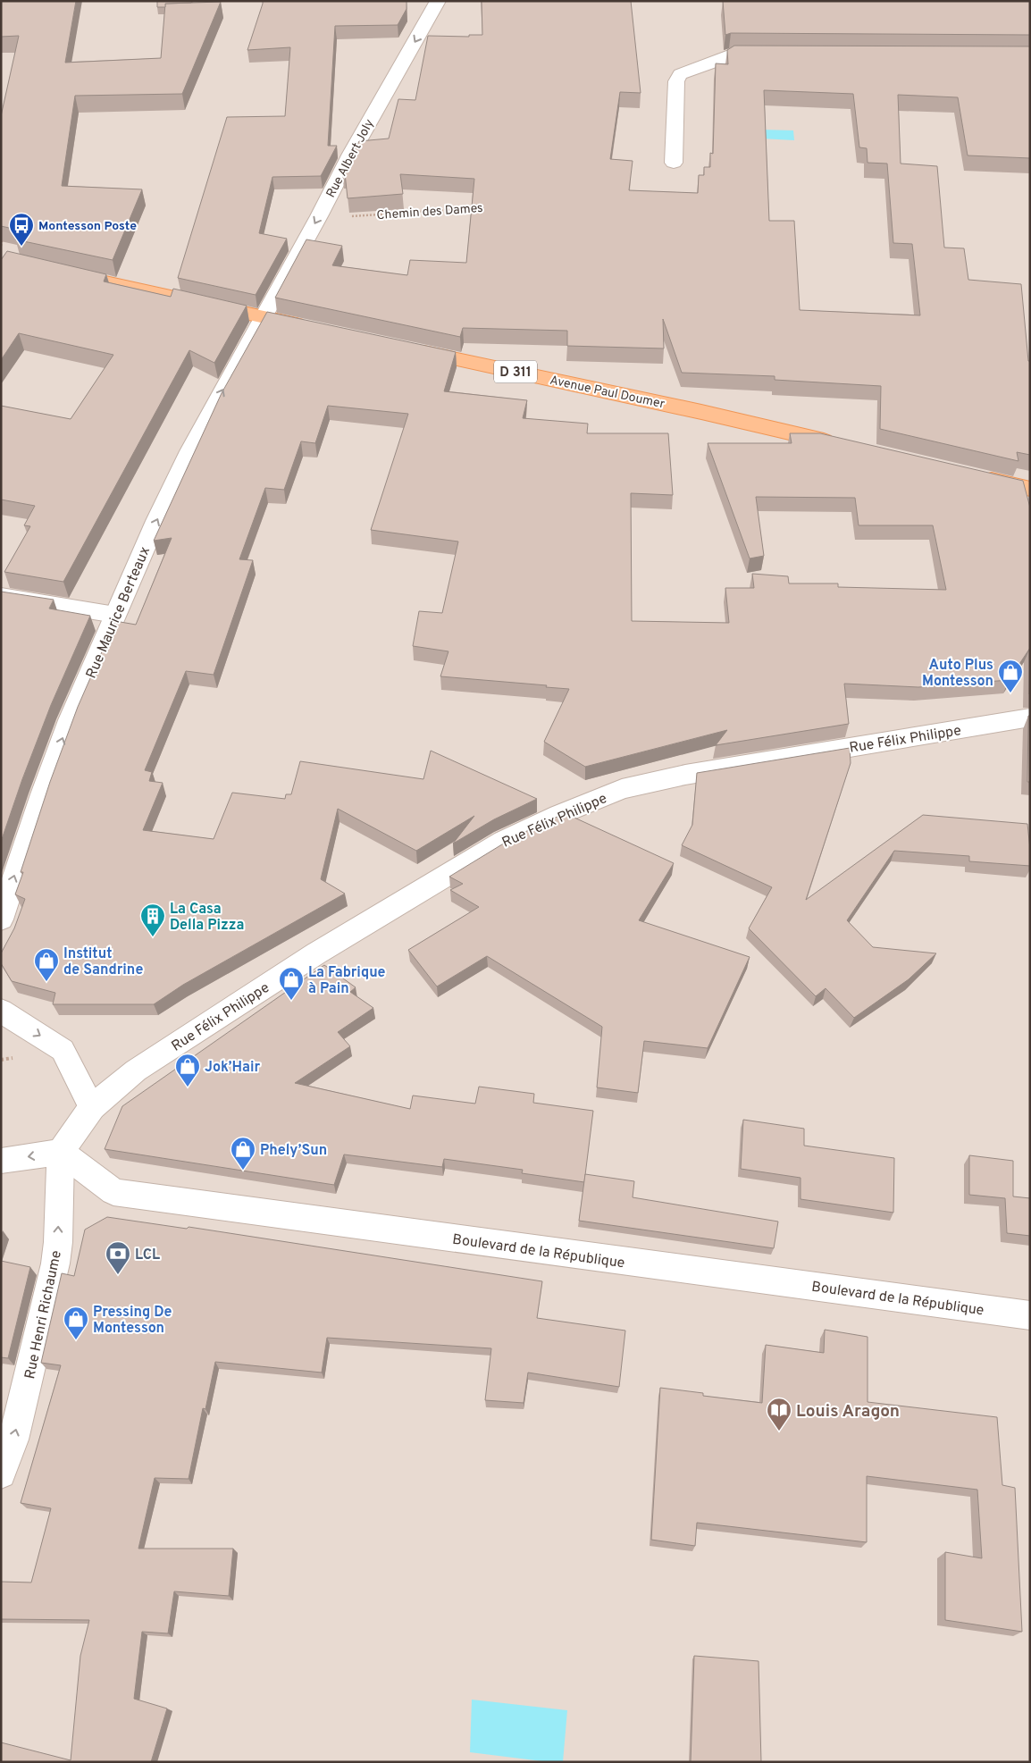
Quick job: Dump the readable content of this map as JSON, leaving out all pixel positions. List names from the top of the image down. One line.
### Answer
{"streets":{"main road":["D 311","Avenue Paul Doumer"],"street":["Rue Albert Joly","Rue Maurice Berteaux","Rue Félix Philippe","Boulevard de la République","Rue Henri Richaume"],"path":["Chemin des Dames"]},"crossings":[["Rue Albert Joly","Chemin des Dames"],["Rue Albert Joly","Rue Maurice Berteaux"],["Rue Félix Philippe","Boulevard de la République"],["Rue Félix Philippe","Rue Henri Richaume"],["Boulevard de la République","Rue Henri Richaume"]],"one_way":["Rue Albert Joly","Rue Maurice Berteaux","Rue Henri Richaume"],"places":{"bus stop":["Montesson Poste"],"shop":["Auto Plus Montesson","Institut de Sandrine","La Fabrique à Pain","Jok’Hair","Phely’Sun","Pressing De Montesson"],"building":["La Casa Della Pizza"],"bank":["LCL"],"library":["Louis Aragon"]}}
